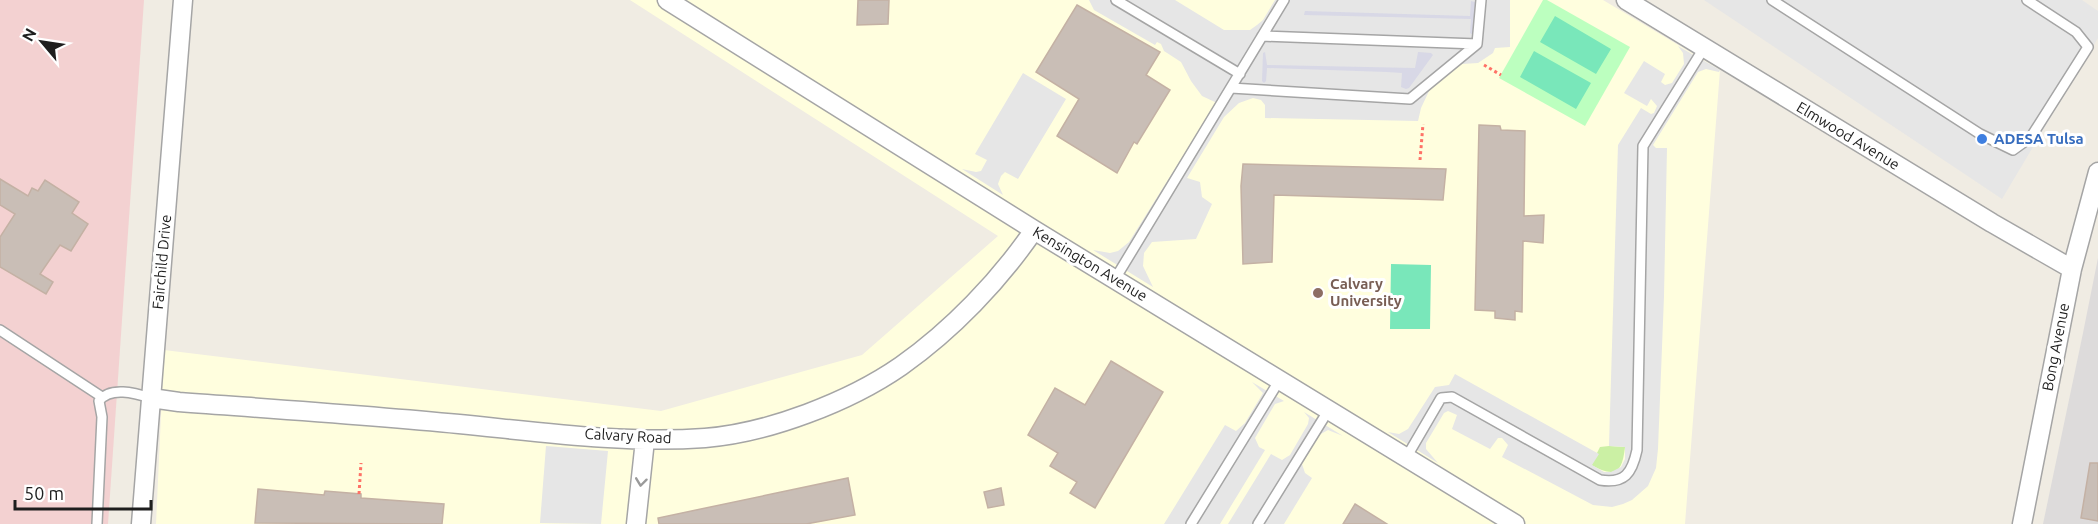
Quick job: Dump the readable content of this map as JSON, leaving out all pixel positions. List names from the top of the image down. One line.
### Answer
{"streets":{"street":["Elmwood Avenue","Fairchild Drive","Kensington Avenue","Bong Avenue","Calvary Road"]},"crossings":[["Elmwood Avenue","Bong Avenue"],["Fairchild Drive","Calvary Road"],["Kensington Avenue","Calvary Road"]],"places":["ADESA Tulsa","Calvary University"],"scale_bar":"50 m","north":"top left"}
